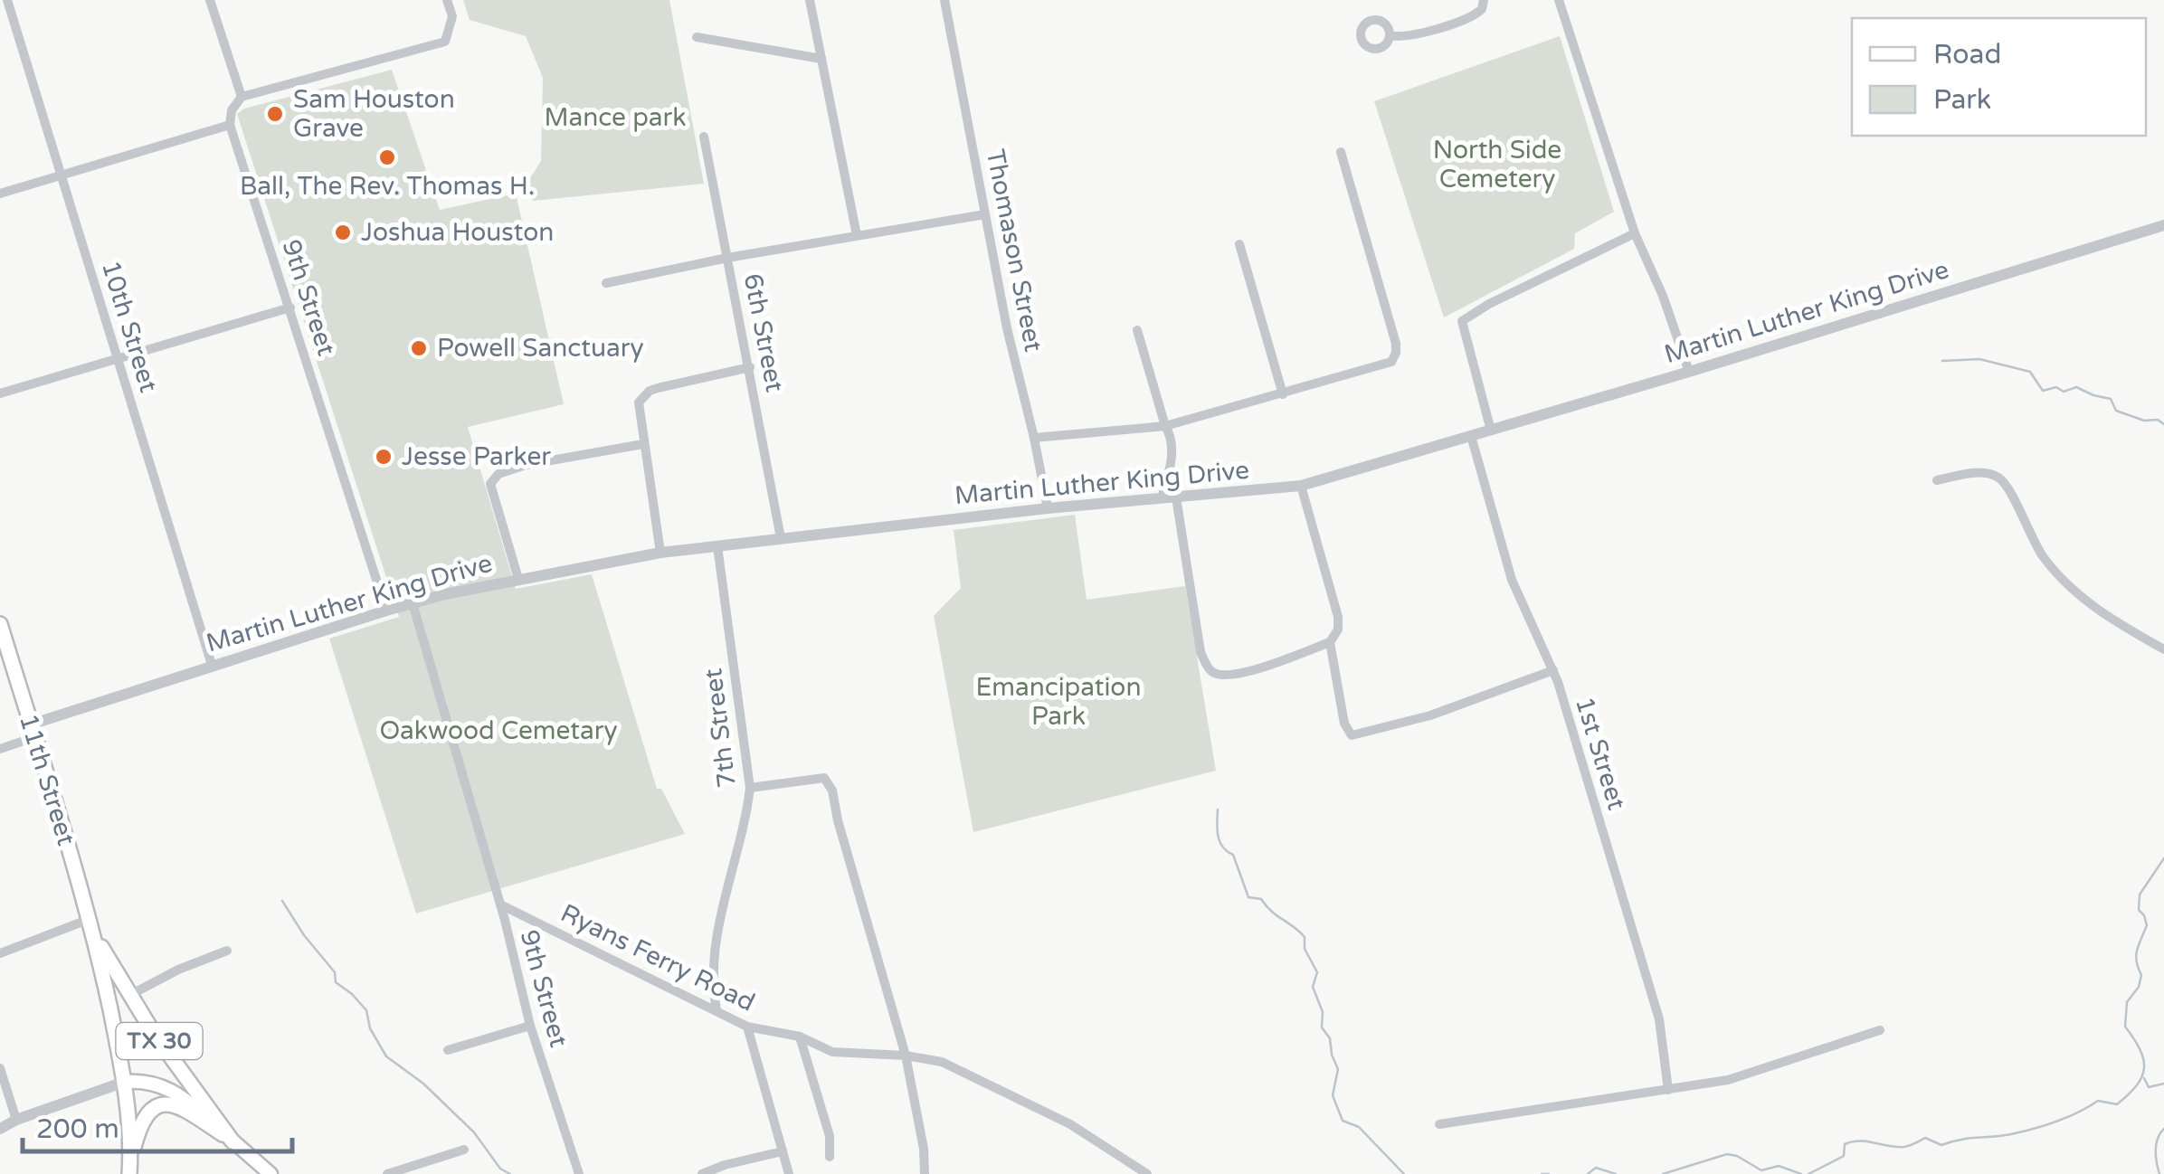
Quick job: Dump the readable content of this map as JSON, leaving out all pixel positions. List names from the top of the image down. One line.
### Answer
{"streets":{"main road":["11th Street","TX 30"],"street":["Thomason Street","9th Street","Martin Luther King Drive","10th Street","6th Street","7th Street","1st Street","Ryans Ferry Road"]},"crossings":[["Thomason Street","Martin Luther King Drive"],["9th Street","Martin Luther King Drive"],["9th Street","Ryans Ferry Road"],["Martin Luther King Drive","10th Street"],["Martin Luther King Drive","6th Street"],["Martin Luther King Drive","7th Street"],["Martin Luther King Drive","1st Street"],["Martin Luther King Drive","11th Street"],["7th Street","Ryans Ferry Road"],["11th Street","TX 30"]],"parks":["Mance park","North Side Cemetery","Emancipation Park","Oakwood Cemetary"],"places":["Sam Houston Grave","Ball, The Rev. Thomas H.","Joshua Houston","Powell Sanctuary","Jesse Parker"],"legend":["Road","Park"],"scale_bar":"200 m"}
